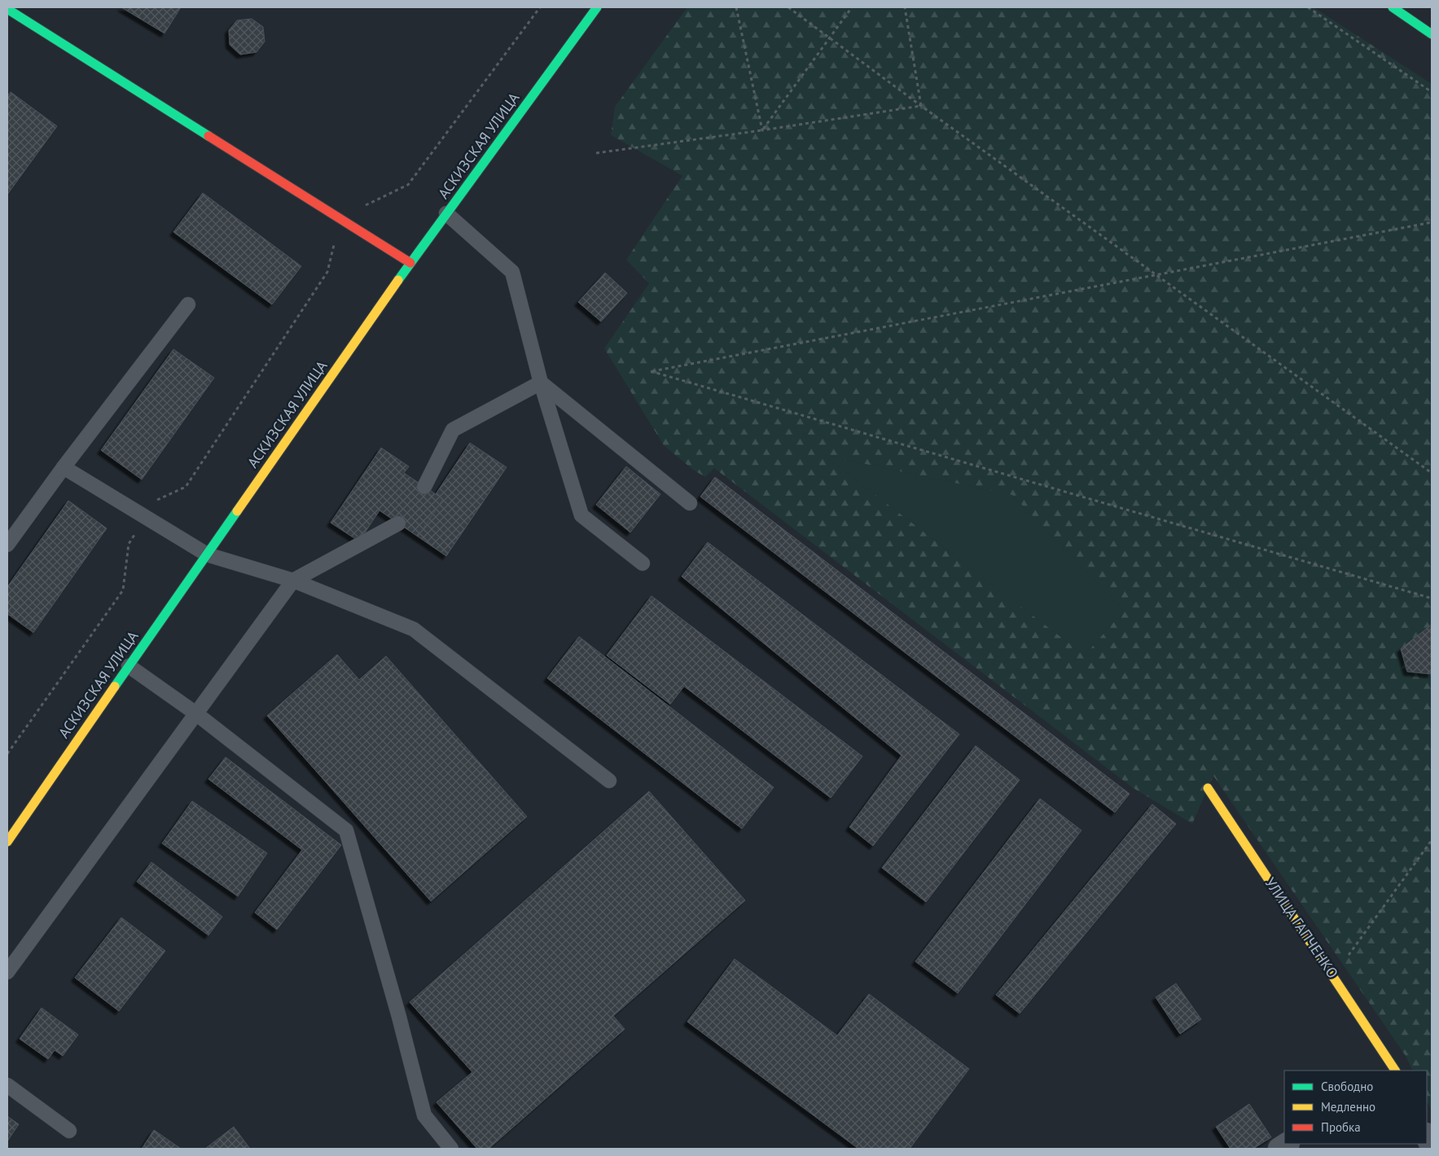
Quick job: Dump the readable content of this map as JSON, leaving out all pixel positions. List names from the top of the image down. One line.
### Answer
{"streets":{"main road":["АСКИЗСКАЯ УЛИЦА","УЛИЦА ГАПЧЕНКО"]},"legend":["Свободно","Медленно","Пробка"]}
